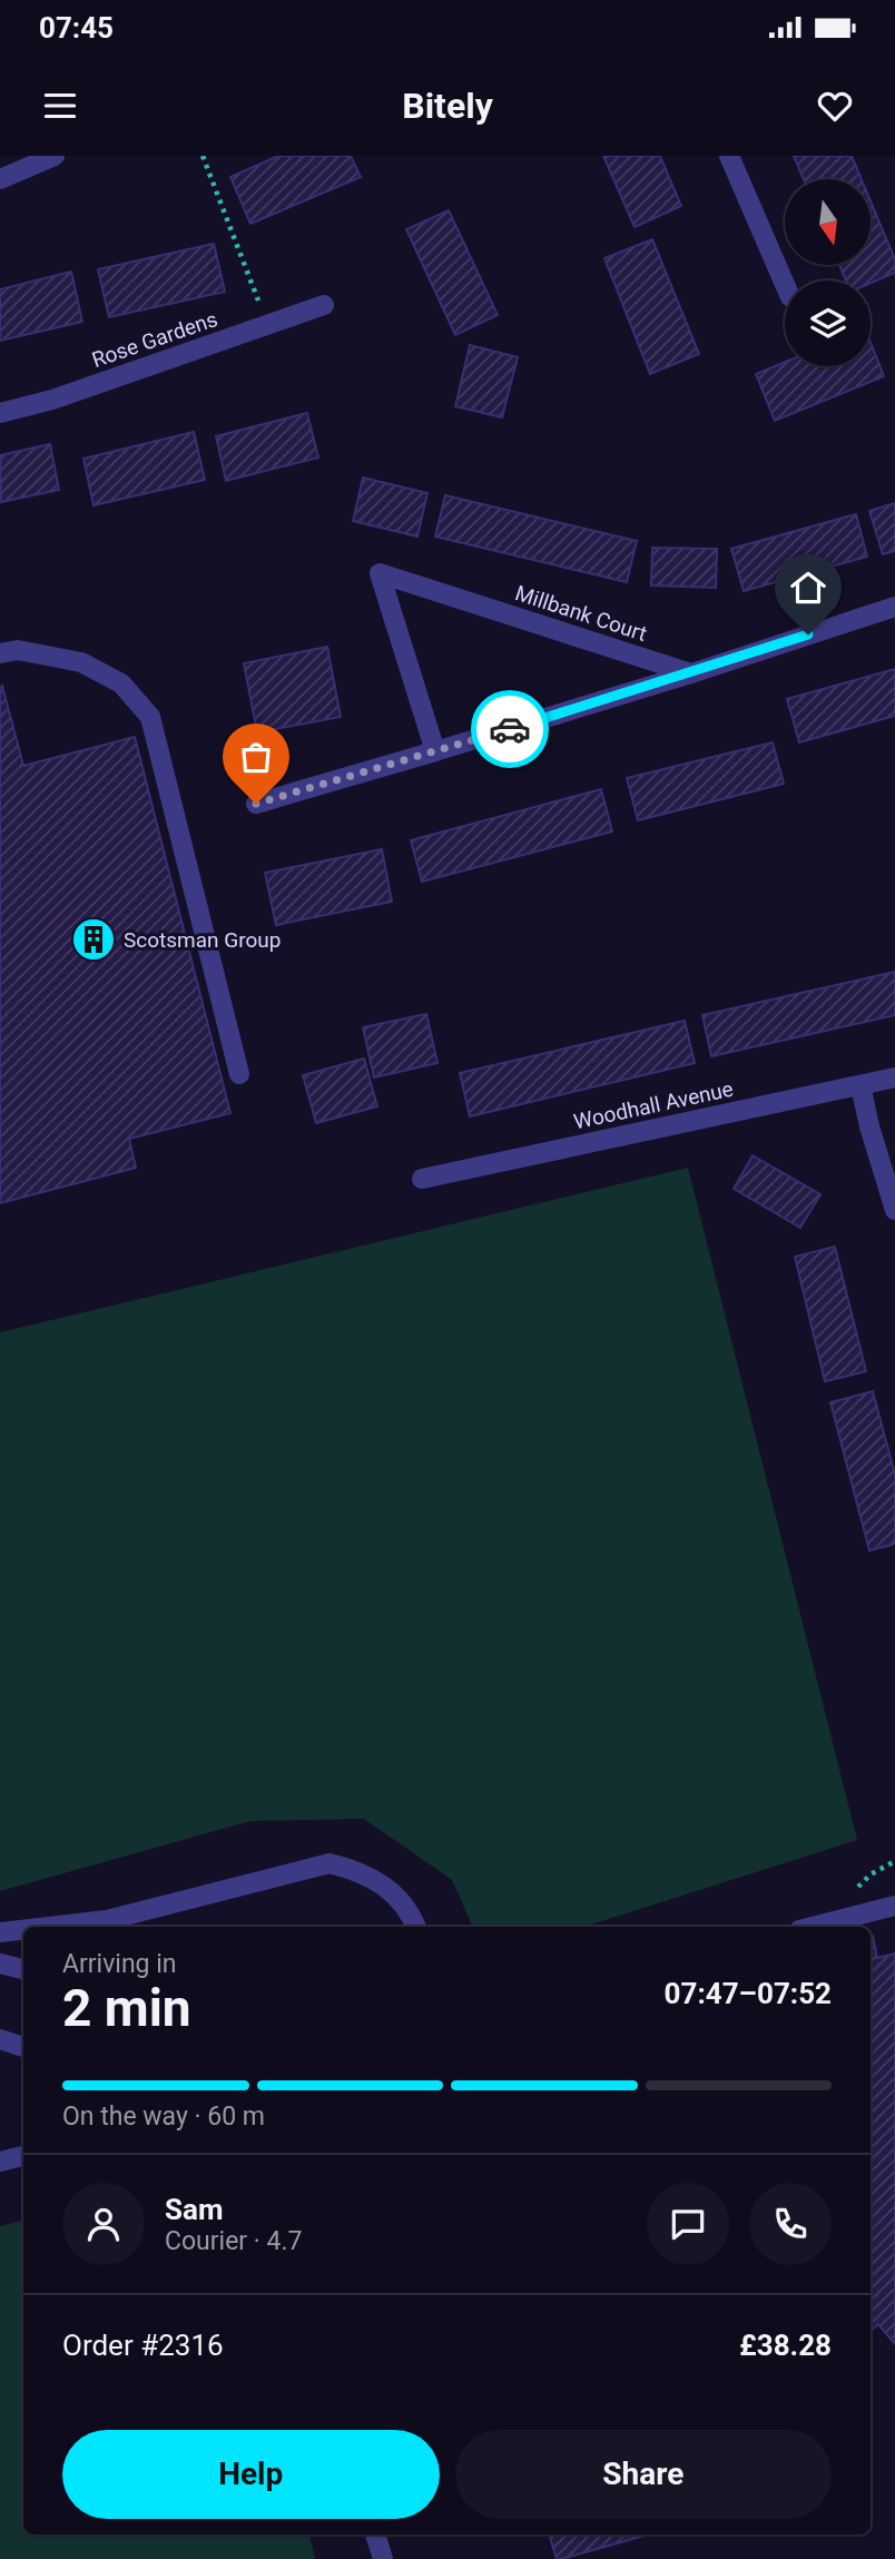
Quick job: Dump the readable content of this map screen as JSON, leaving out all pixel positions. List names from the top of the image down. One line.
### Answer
{"streets":{"street":["Rose Gardens","Millbank Court","Woodhall Avenue"]},"places":{"building":["Scotsman Group"]},"north":"bottom","page":{"status":"07:45","header":"Bitely","heading":["2 min","Arriving in","07:47–07:52"],"panel":["Sam","Courier · 4.7","Order #2316","£38.28"],"bar":"On the way · 60 m","buttons":["Help","Share"]}}
